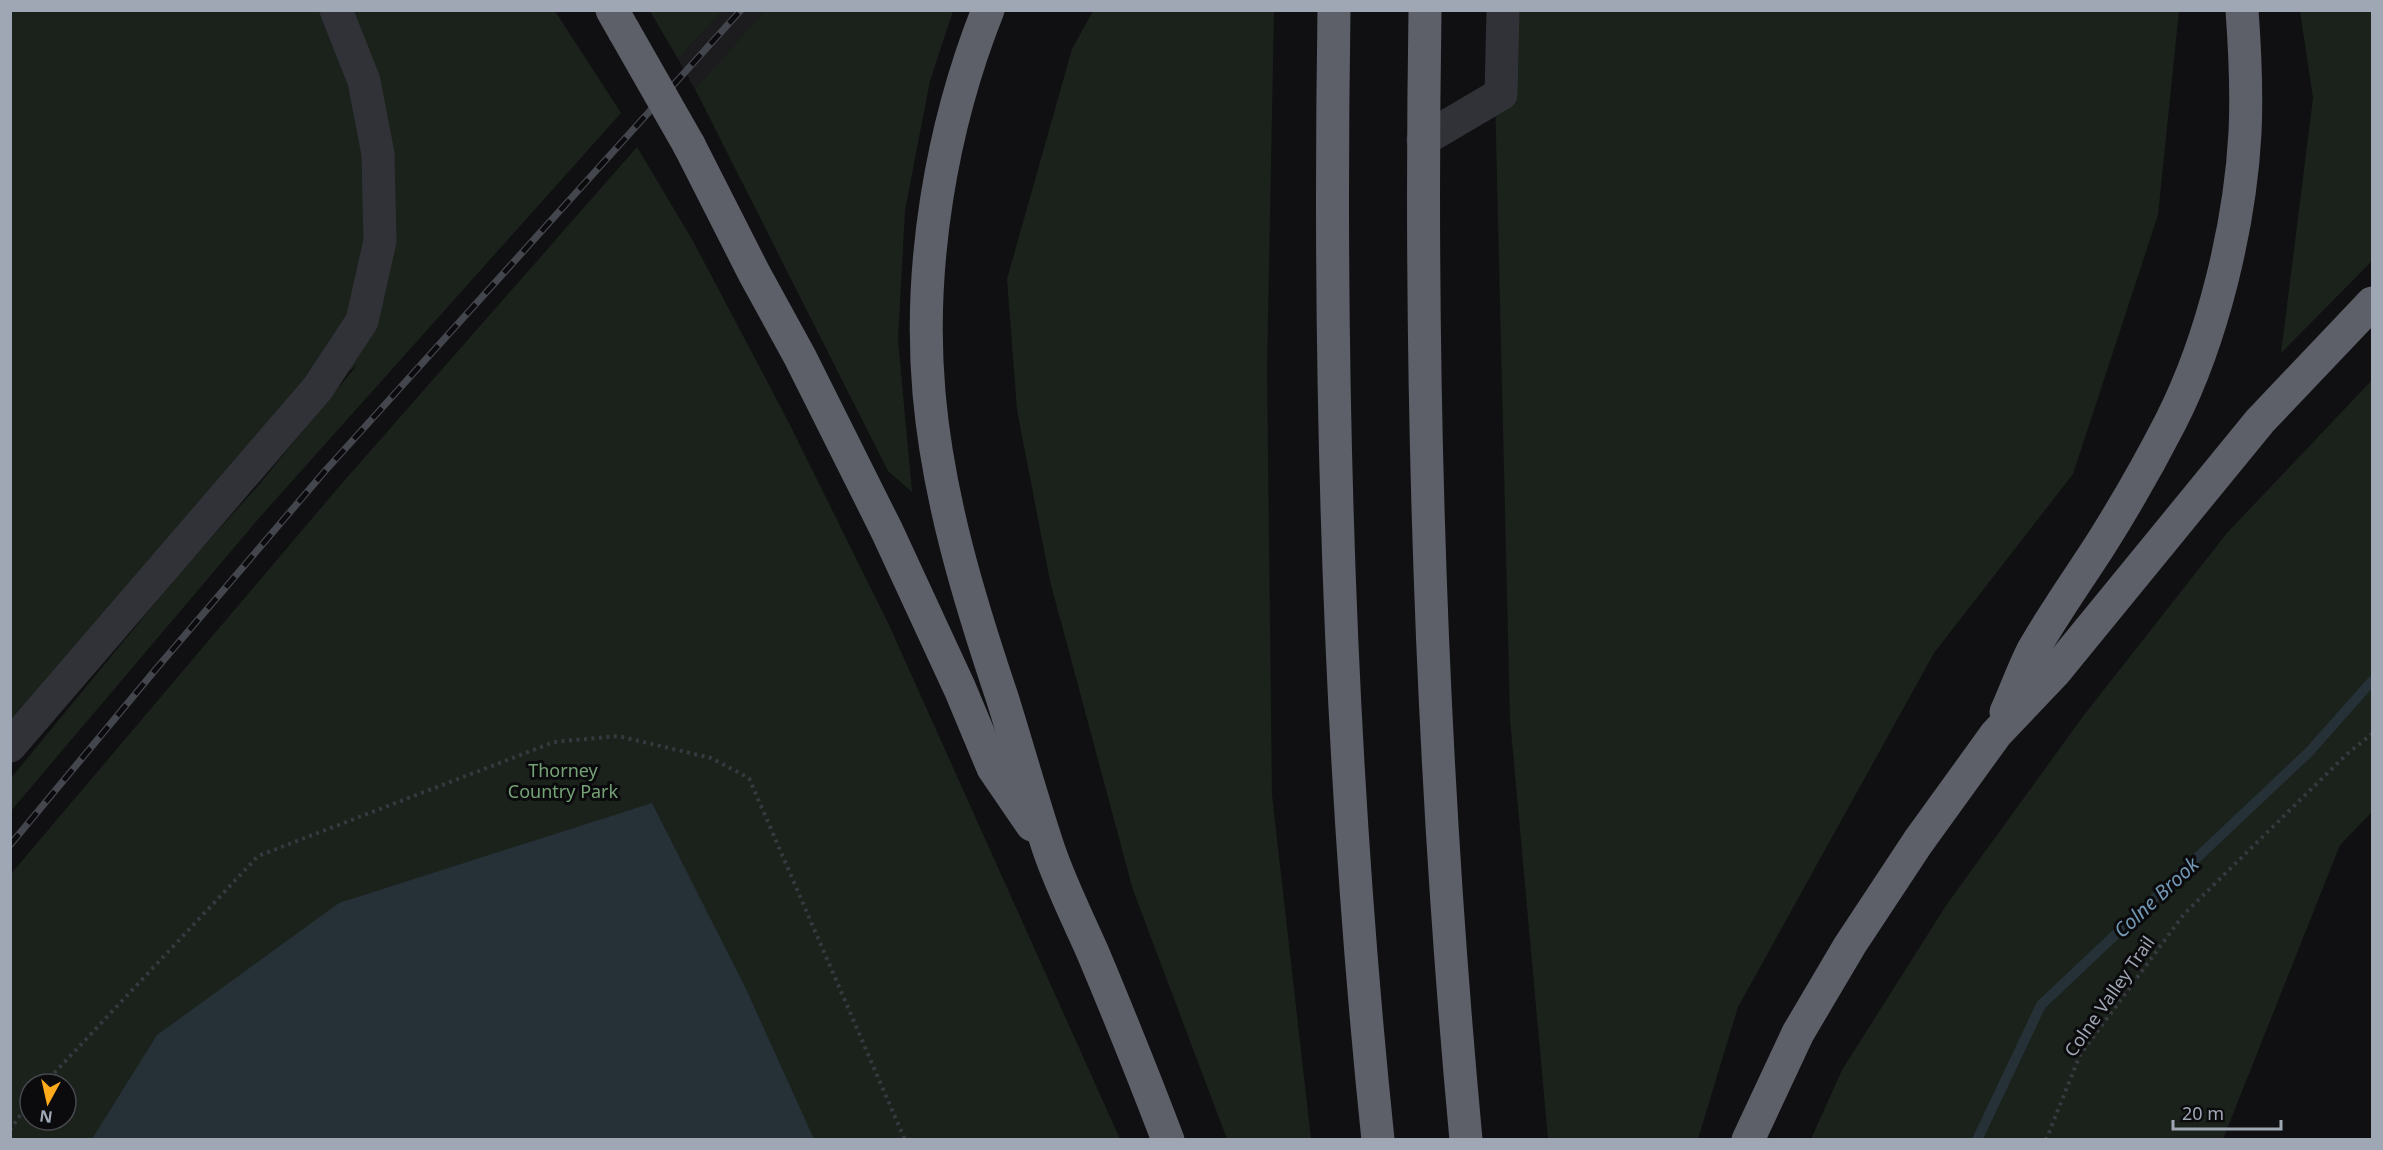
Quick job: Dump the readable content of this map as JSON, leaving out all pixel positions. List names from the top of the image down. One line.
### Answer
{"streets":{"path":["Colne Valley Trail"]},"water":["Colne Brook"],"parks":["Thorney Country Park"],"scale_bar":"20 m","north":"bottom"}
